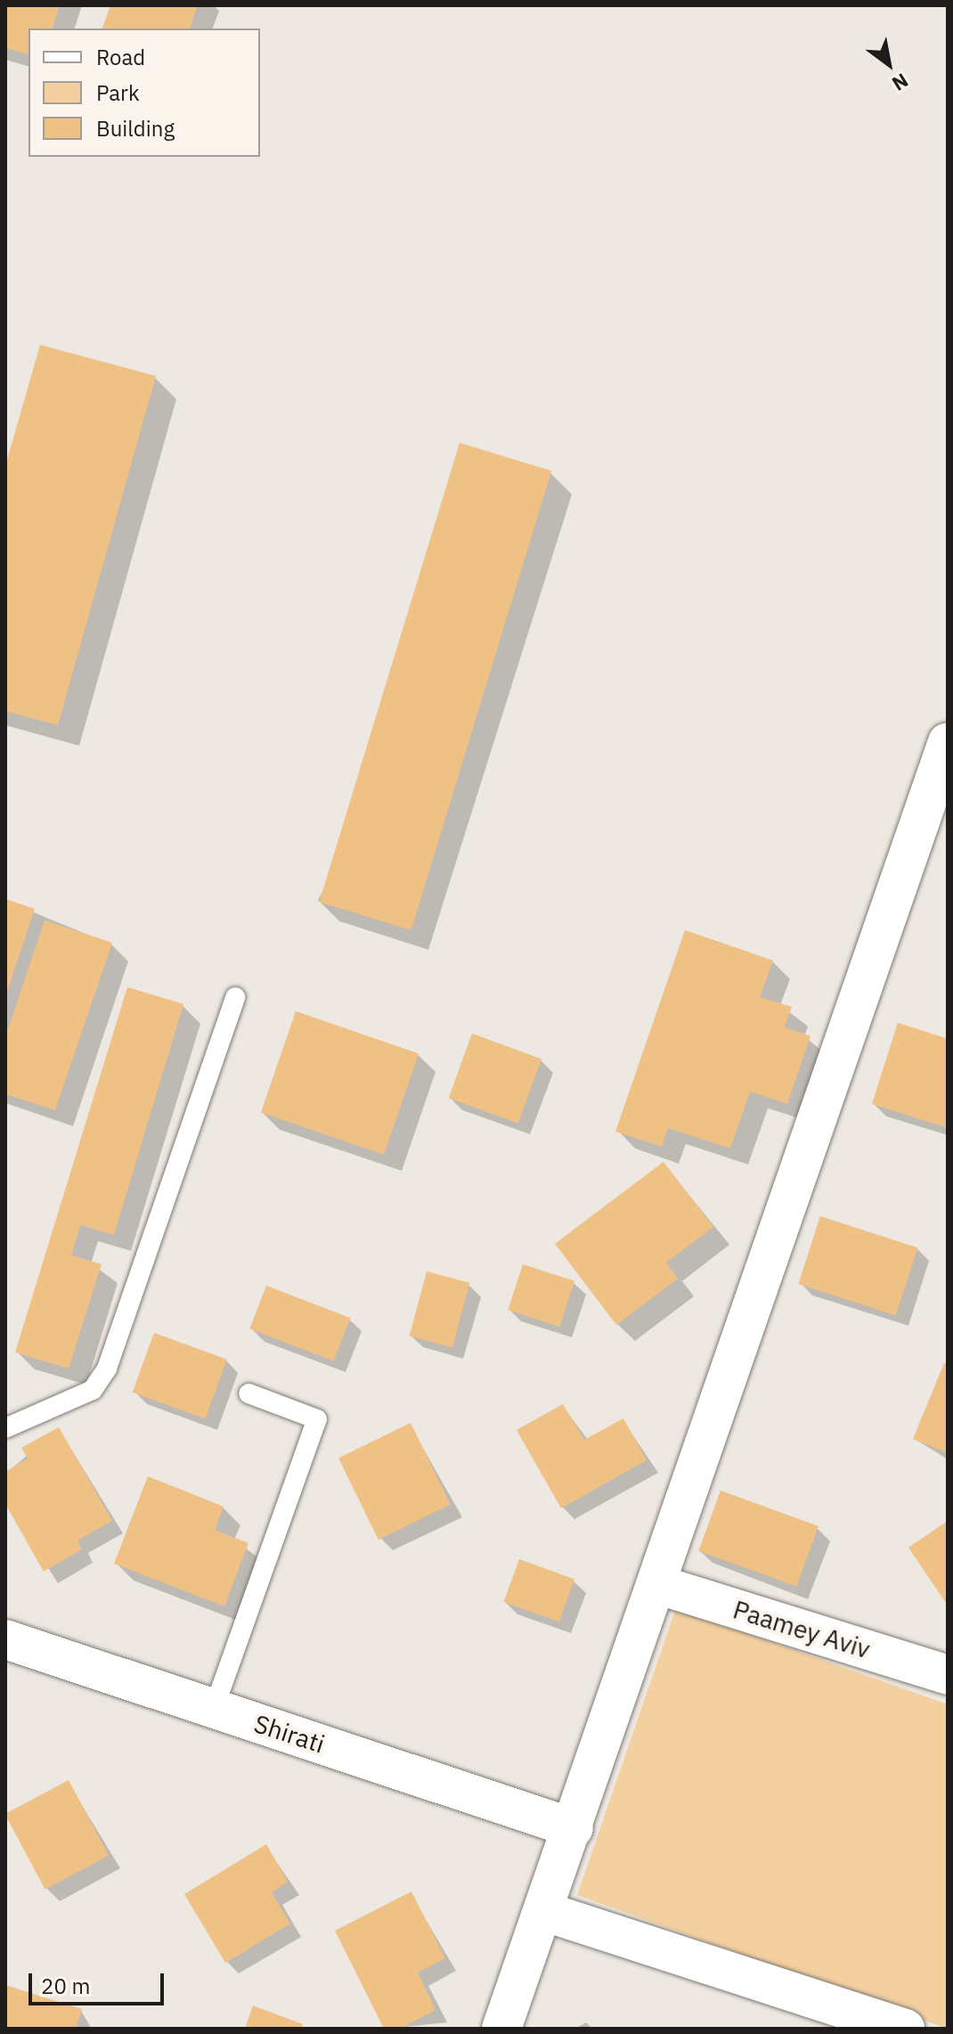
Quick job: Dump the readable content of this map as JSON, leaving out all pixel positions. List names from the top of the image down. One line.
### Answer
{"streets":{"street":["Paamey Aviv","Shirati"]},"legend":["Road","Park","Building"],"scale_bar":"20 m","north":"bottom right"}
